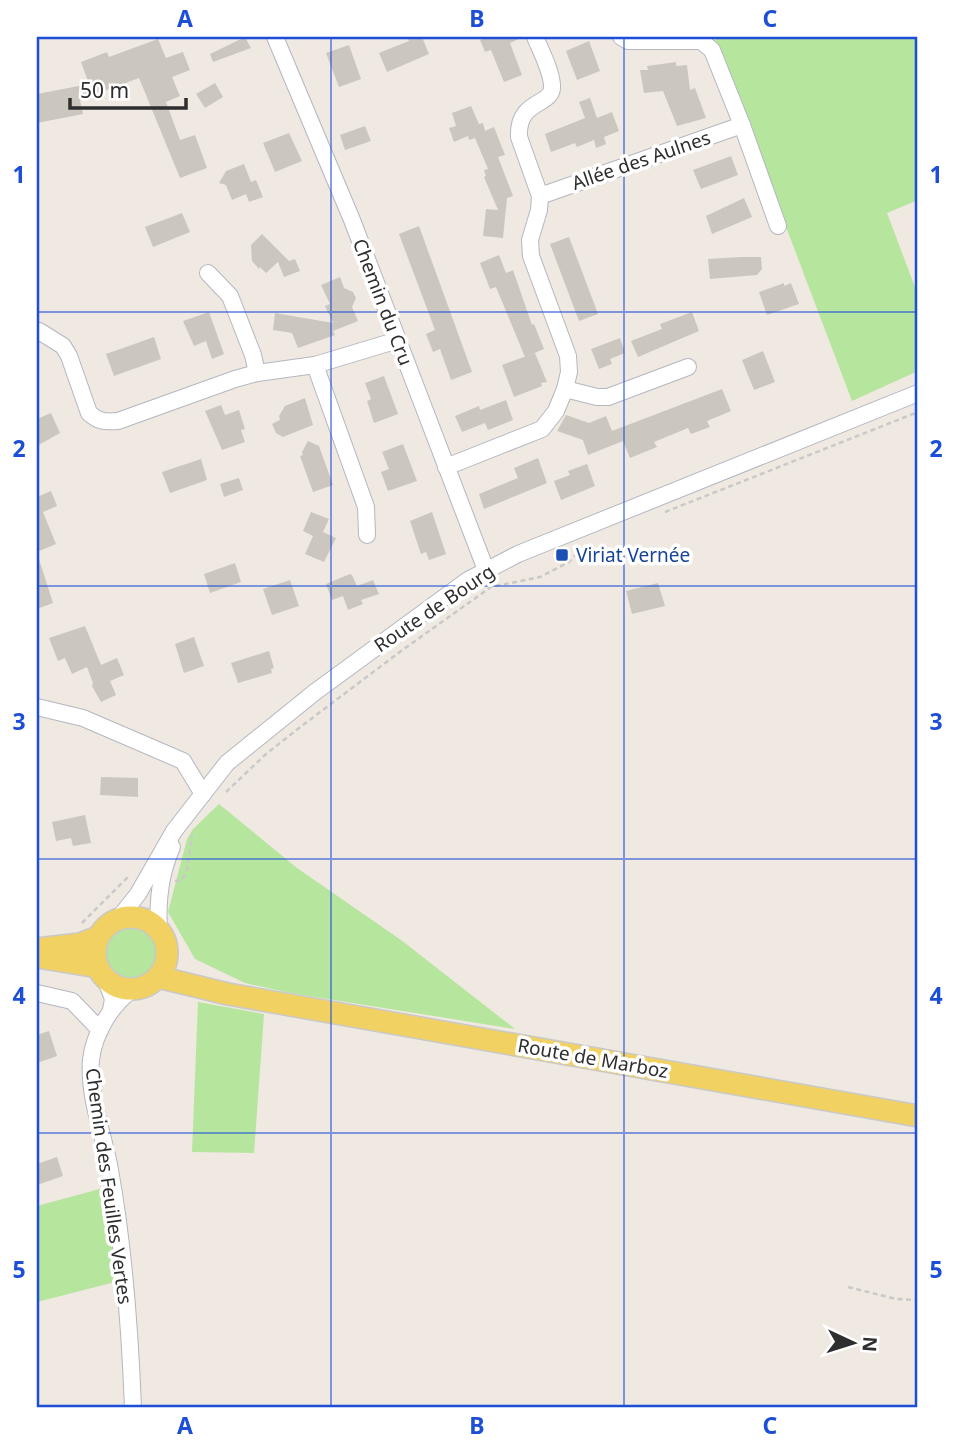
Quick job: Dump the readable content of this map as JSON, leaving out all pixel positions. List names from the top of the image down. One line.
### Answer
{"streets":{"main road":["Route de Marboz"],"street":["Allée des Aulnes","Chemin du Cru","Route de Bourg","Chemin des Feuilles Vertes"]},"crossings":[["Chemin du Cru","Route de Bourg"],["Route de Bourg","Route de Marboz"],["Route de Bourg","Chemin des Feuilles Vertes"],["Route de Marboz","Chemin des Feuilles Vertes"]],"places":{"transit":["Viriat Vernée"]},"scale_bar":"50 m","north":"right","grid":{"columns":["A","B","C"],"rows":["1","2","3","4","5"]}}
